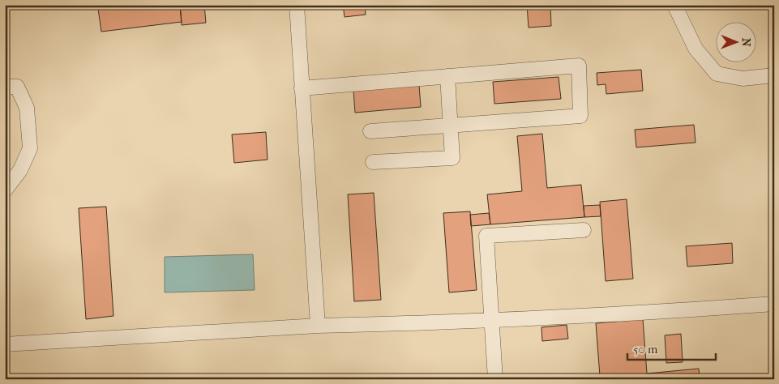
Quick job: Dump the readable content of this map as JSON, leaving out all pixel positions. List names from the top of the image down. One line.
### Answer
{"scale_bar":"50 m","north":"right"}
